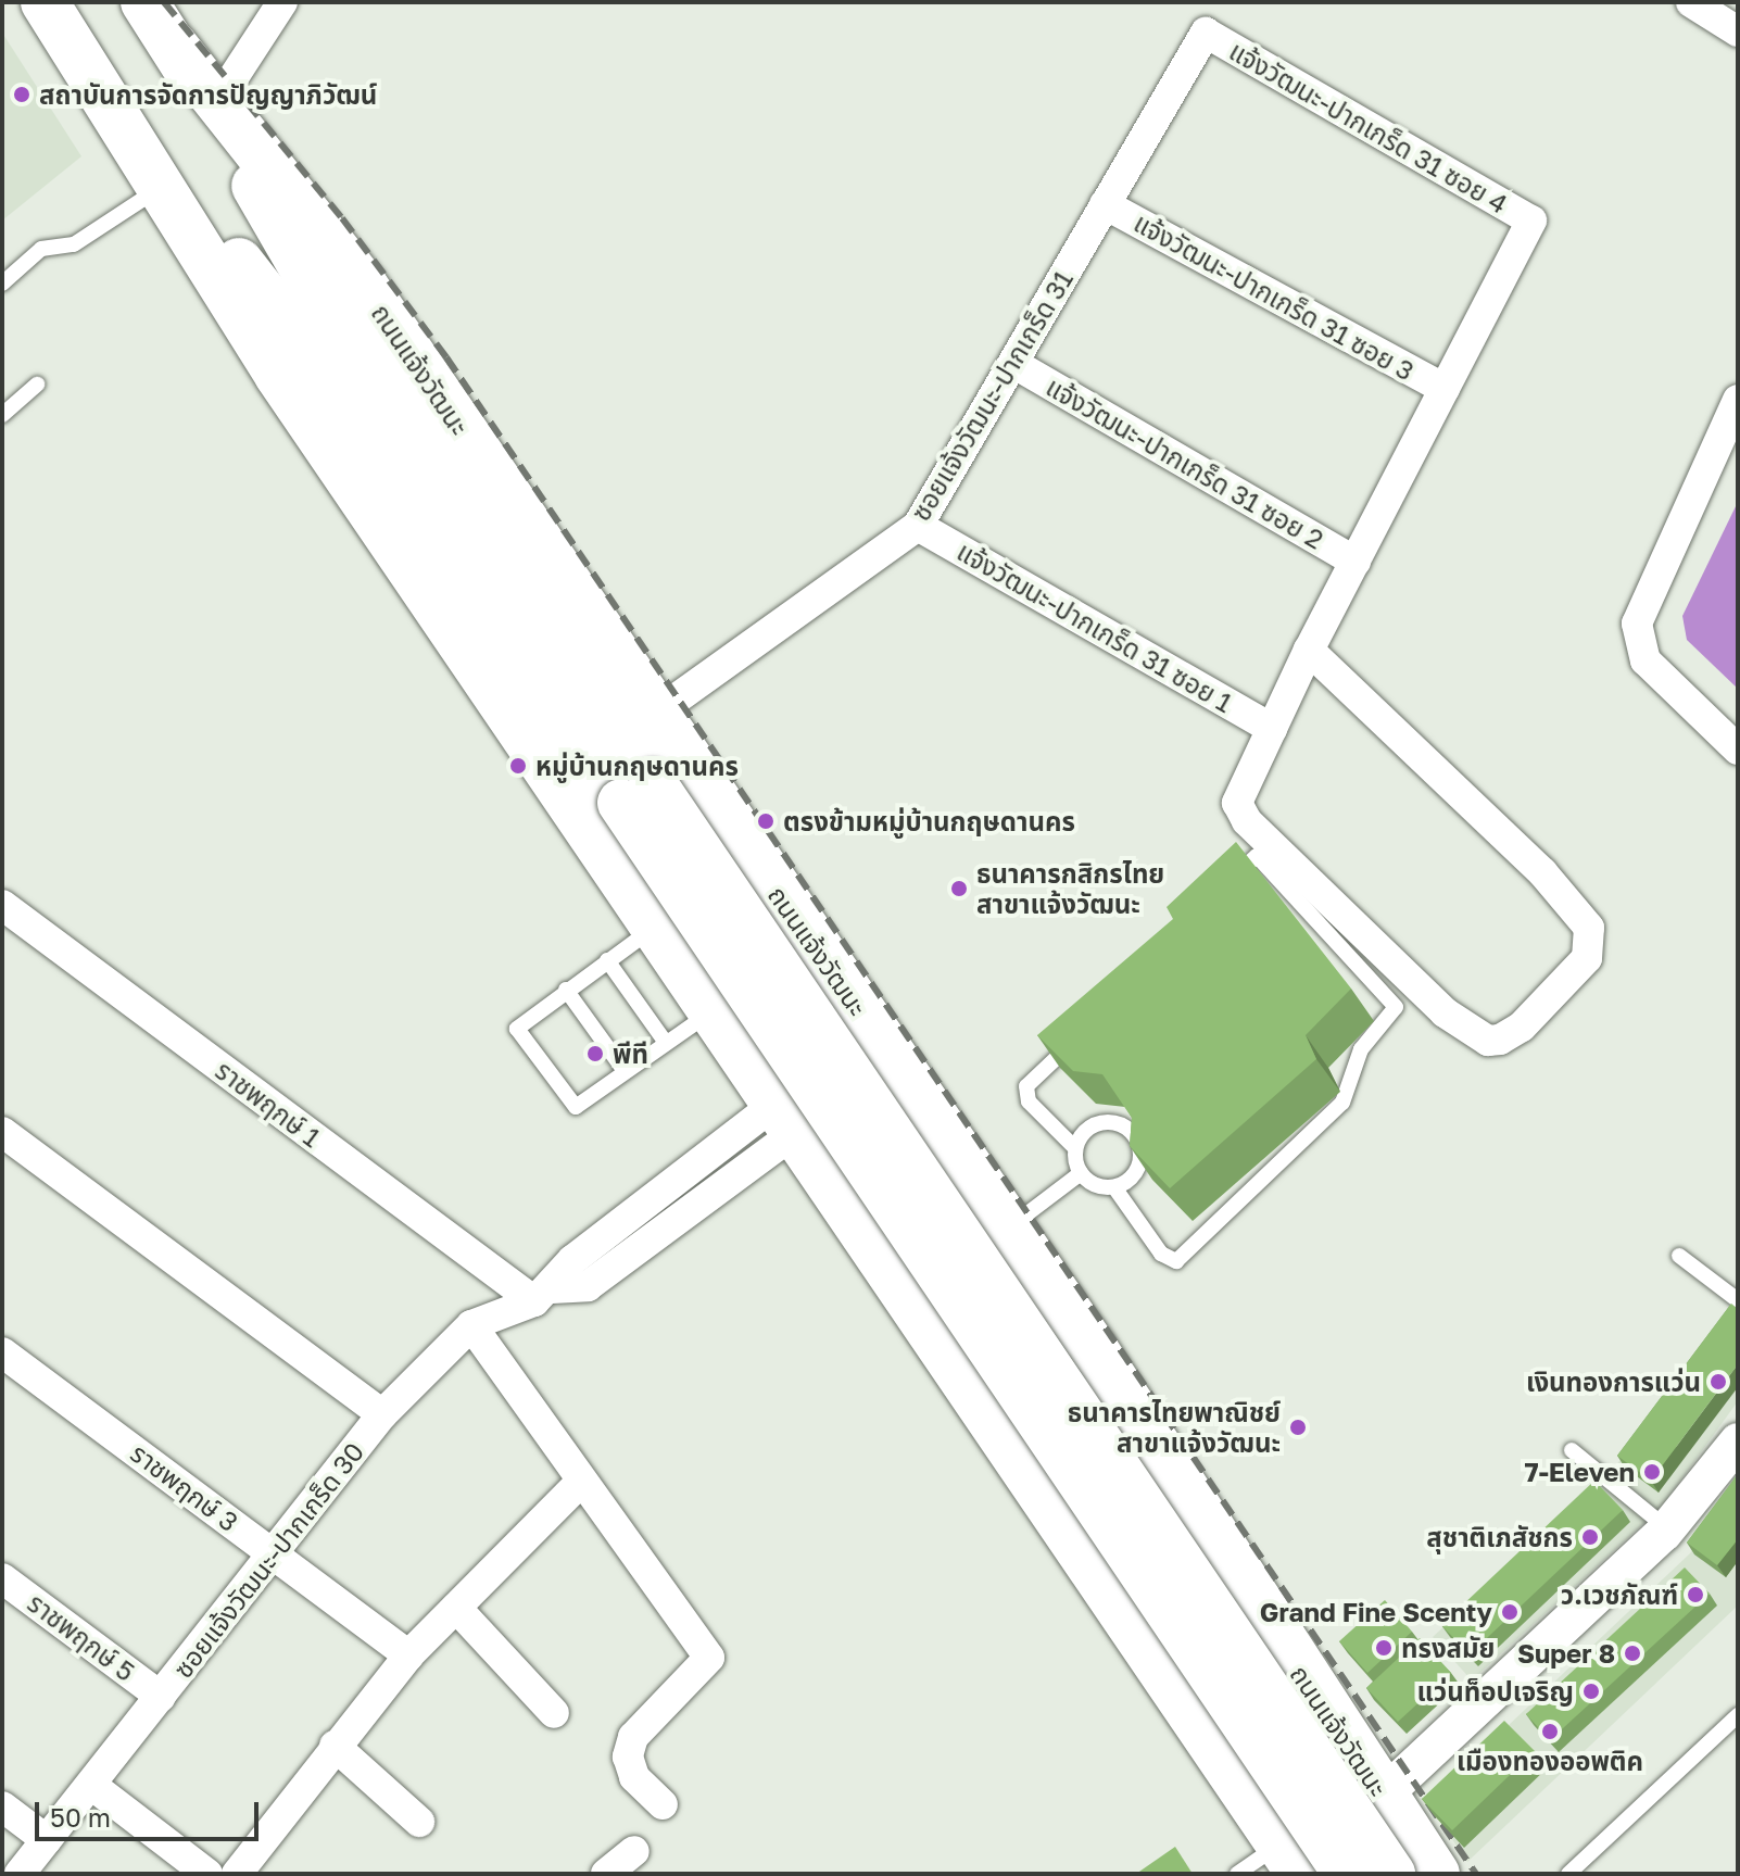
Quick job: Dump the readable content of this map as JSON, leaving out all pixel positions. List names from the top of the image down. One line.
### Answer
{"streets":{"main road":["ถนนแจ้งวัฒนะ"],"street":["แจ้งวัฒนะ-ปากเกร็ด 31 ซอย 4","แจ้งวัฒนะ-ปากเกร็ด 31 ซอย 3","ซอยแจ้งวัฒนะ-ปากเกร็ด 31","แจ้งวัฒนะ-ปากเกร็ด 31 ซอย 2","แจ้งวัฒนะ-ปากเกร็ด 31 ซอย 1","ราชพฤกษ์ 1","ราชพฤกษ์ 3","ซอยแจ้งวัฒนะ-ปากเกร็ด 30","ราชพฤกษ์ 5"]},"crossings":[["แจ้งวัฒนะ-ปากเกร็ด 31 ซอย 4","แจ้งวัฒนะ-ปากเกร็ด 31 ซอย 3"],["แจ้งวัฒนะ-ปากเกร็ด 31 ซอย 4","ซอยแจ้งวัฒนะ-ปากเกร็ด 31"],["แจ้งวัฒนะ-ปากเกร็ด 31 ซอย 3","ซอยแจ้งวัฒนะ-ปากเกร็ด 31"],["ถนนแจ้งวัฒนะ","ซอยแจ้งวัฒนะ-ปากเกร็ด 31"],["ถนนแจ้งวัฒนะ","ซอยแจ้งวัฒนะ-ปากเกร็ด 30"],["ซอยแจ้งวัฒนะ-ปากเกร็ด 31","แจ้งวัฒนะ-ปากเกร็ด 31 ซอย 2"],["ซอยแจ้งวัฒนะ-ปากเกร็ด 31","แจ้งวัฒนะ-ปากเกร็ด 31 ซอย 1"],["ราชพฤกษ์ 1","ซอยแจ้งวัฒนะ-ปากเกร็ด 30"],["ราชพฤกษ์ 3","ซอยแจ้งวัฒนะ-ปากเกร็ด 30"],["ซอยแจ้งวัฒนะ-ปากเกร็ด 30","ราชพฤกษ์ 5"]],"places":["สถาบันการจัดการปัญญาภิวัฒน์","หมู่บ้านกฤษดานคร","ตรงข้ามหมู่บ้านกฤษดานคร","ธนาคารกสิกรไทย สาขาแจ้งวัฒนะ","พีที","เงินทองการแว่น","ธนาคารไทยพาณิชย์ สาขาแจ้งวัฒนะ","7-Eleven","สุชาติเภสัชกร","ว.เวชภัณฑ์","Grand Fine Scenty","ทรงสมัย","Super 8","แว่นท็อปเจริญ","เมืองทองออพติค"],"scale_bar":"50 m"}
